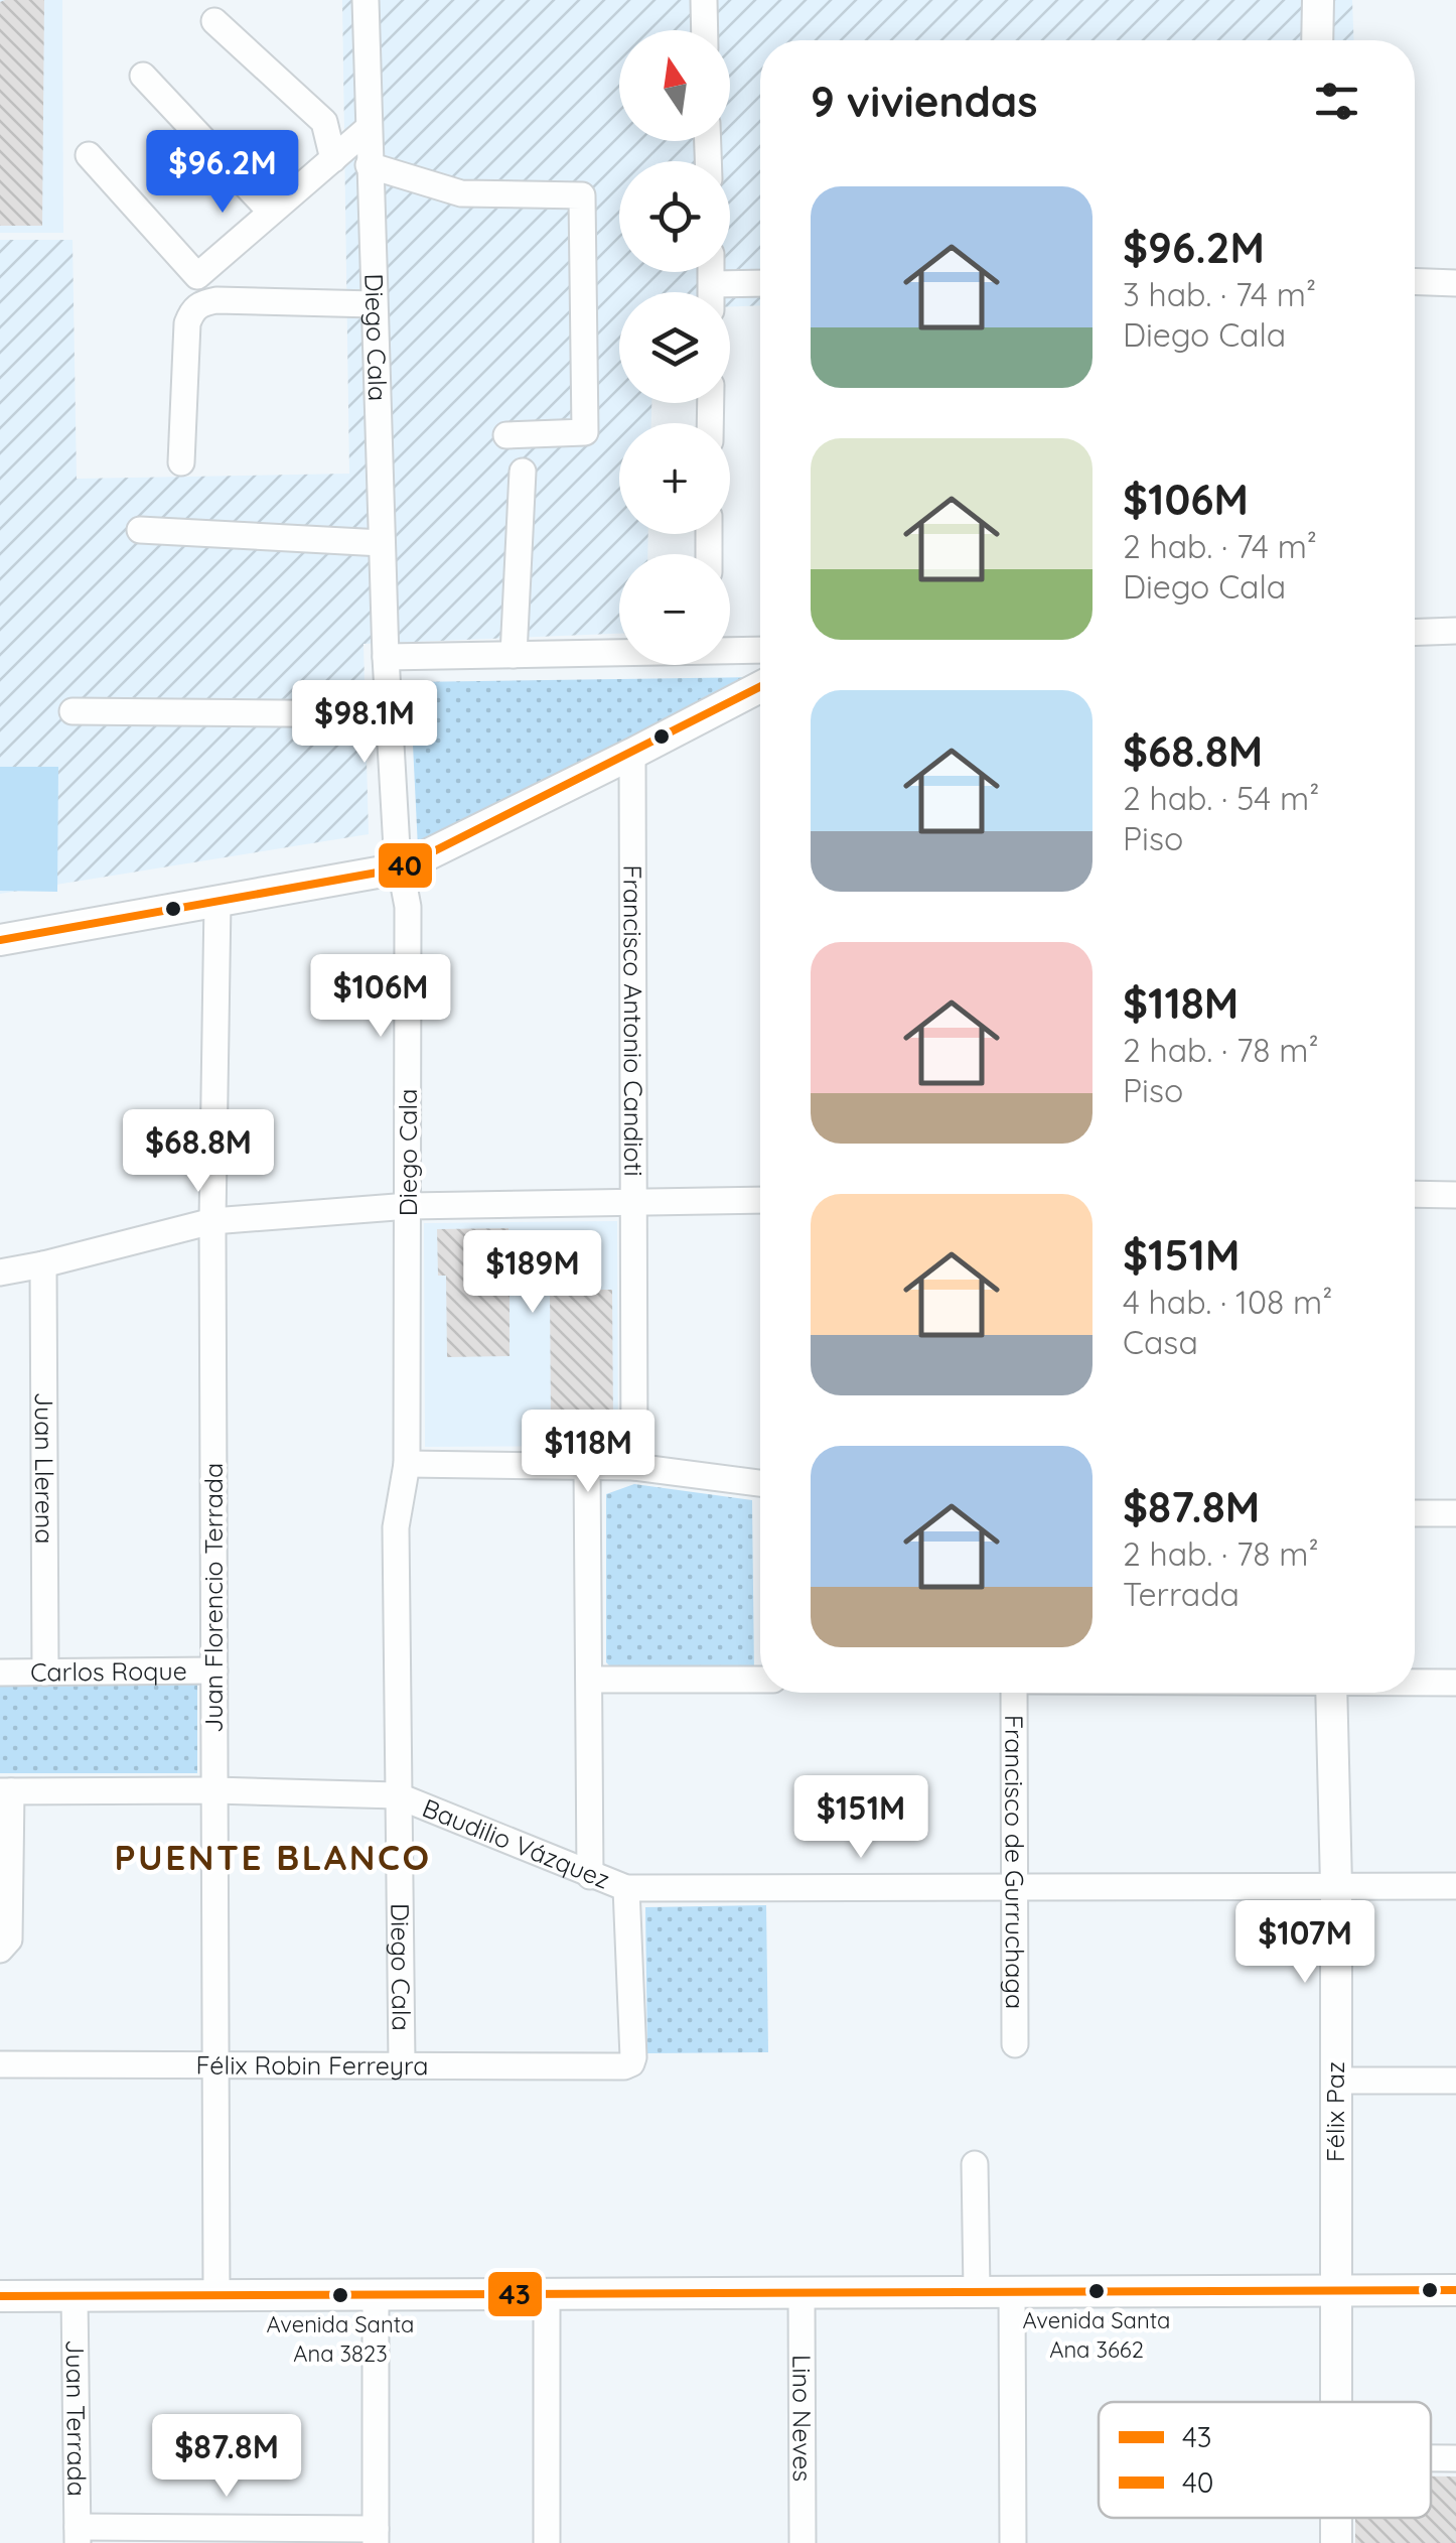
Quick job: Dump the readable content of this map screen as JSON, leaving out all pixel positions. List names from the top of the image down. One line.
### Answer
{"streets":{"main road":["Félix Paz"],"street":["Diego Cala","Francisco Antonio Candioti","Juan Llerena","Juan Florencio Terrada","Carlos Roque","Baudilio Vázquez","Francisco de Gurruchaga","Félix Robin Ferreyra","Lino Neves","Juan Terrada"]},"crossings":[["Diego Cala","Baudilio Vázquez"],["Diego Cala","Félix Robin Ferreyra"],["Juan Llerena","Carlos Roque"],["Juan Florencio Terrada","Carlos Roque"],["Juan Florencio Terrada","Baudilio Vázquez"],["Juan Florencio Terrada","Félix Robin Ferreyra"],["Baudilio Vázquez","Francisco de Gurruchaga"],["Baudilio Vázquez","Félix Robin Ferreyra"],["Baudilio Vázquez","Félix Paz"]],"districts":["PUENTE BLANCO"],"places":["Avenida Santa Ana 3662","Avenida Santa Ana 3823"],"lines":["transit line 40","transit line 43"],"legend":["43","40"],"north":"top","page":{"map_buttons":["+","−"],"heading":"9 viviendas","price":["$96.2M","$98.1M","$106M","$68.8M","$189M","$118M","$151M","$107M","$87.8M"],"list":[{"name":"$96.2M","note":"3 hab. · 74 m² · Diego Cala"},{"name":"$106M","note":"2 hab. · 74 m² · Diego Cala"},{"name":"$68.8M","note":"2 hab. · 54 m² · Piso"},{"name":"$118M","note":"2 hab. · 78 m² · Piso"},{"name":"$151M","note":"4 hab. · 108 m² · Casa"},{"name":"$87.8M","note":"2 hab. · 78 m² · Terrada"}]}}
